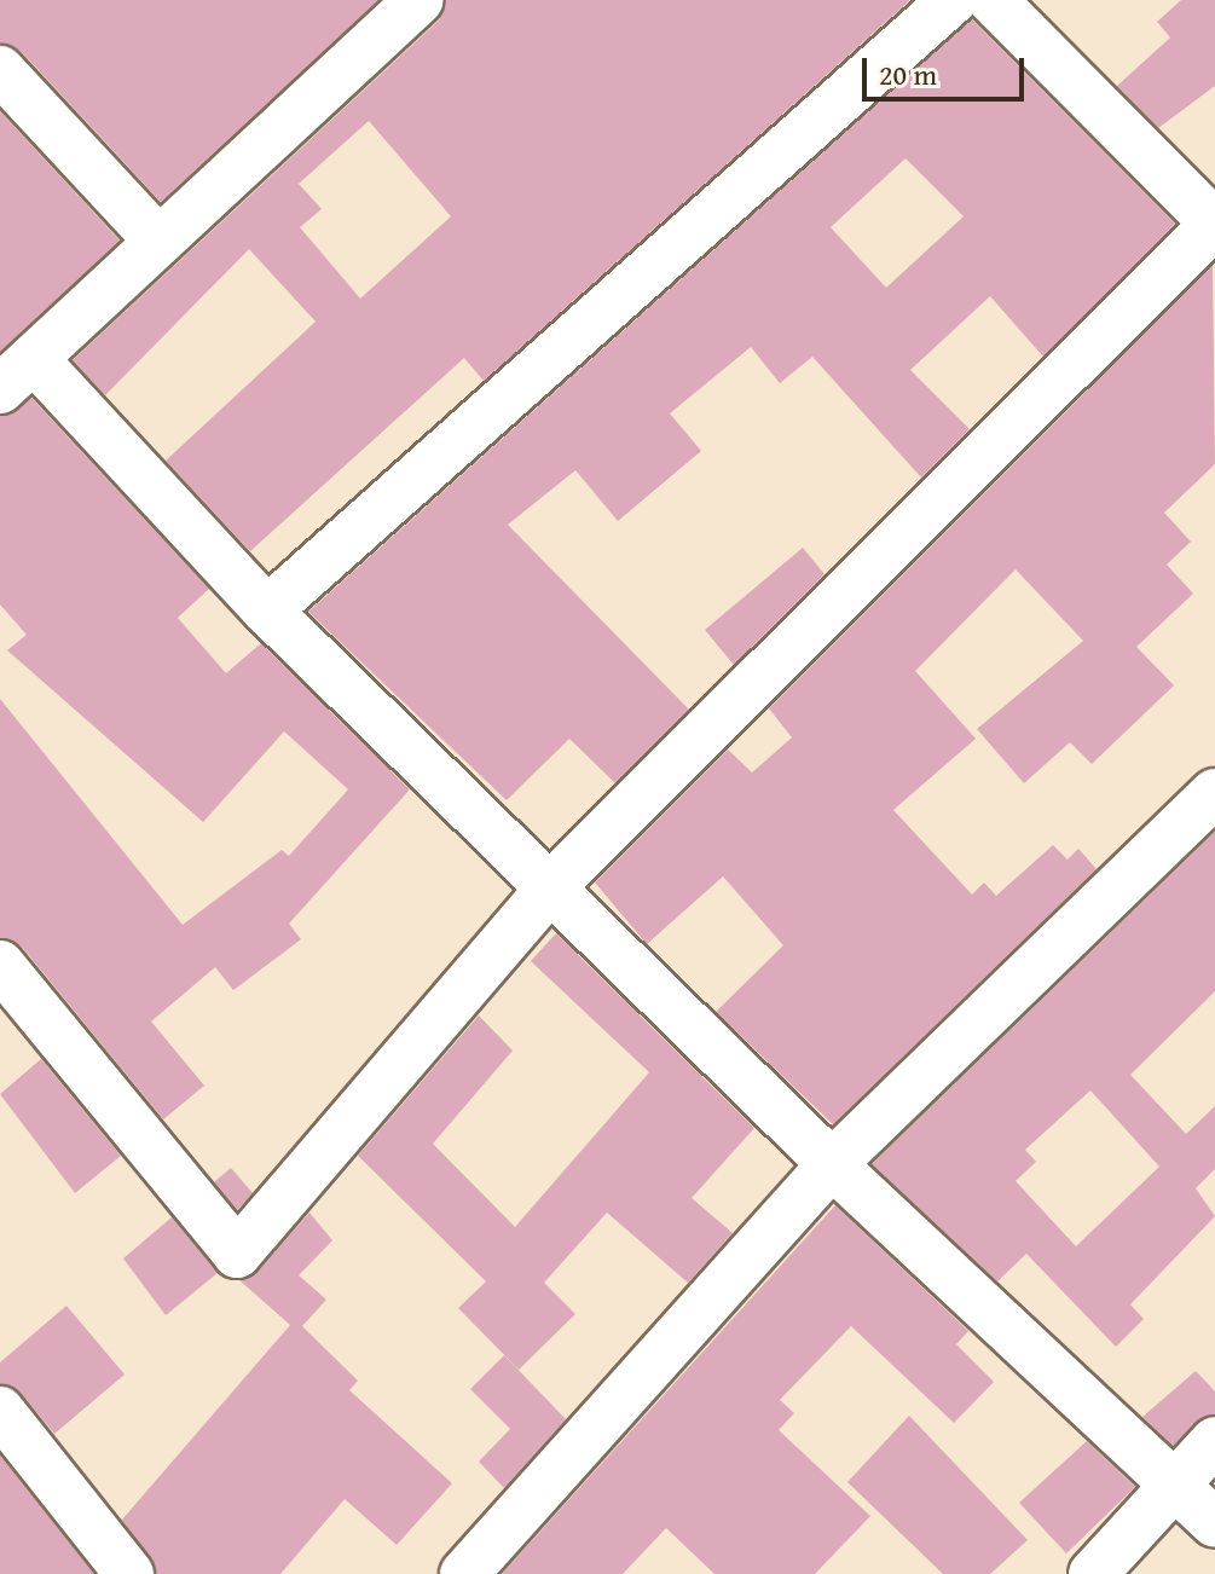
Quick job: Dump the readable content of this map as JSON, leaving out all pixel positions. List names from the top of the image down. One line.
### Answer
{"scale_bar":"20 m"}
